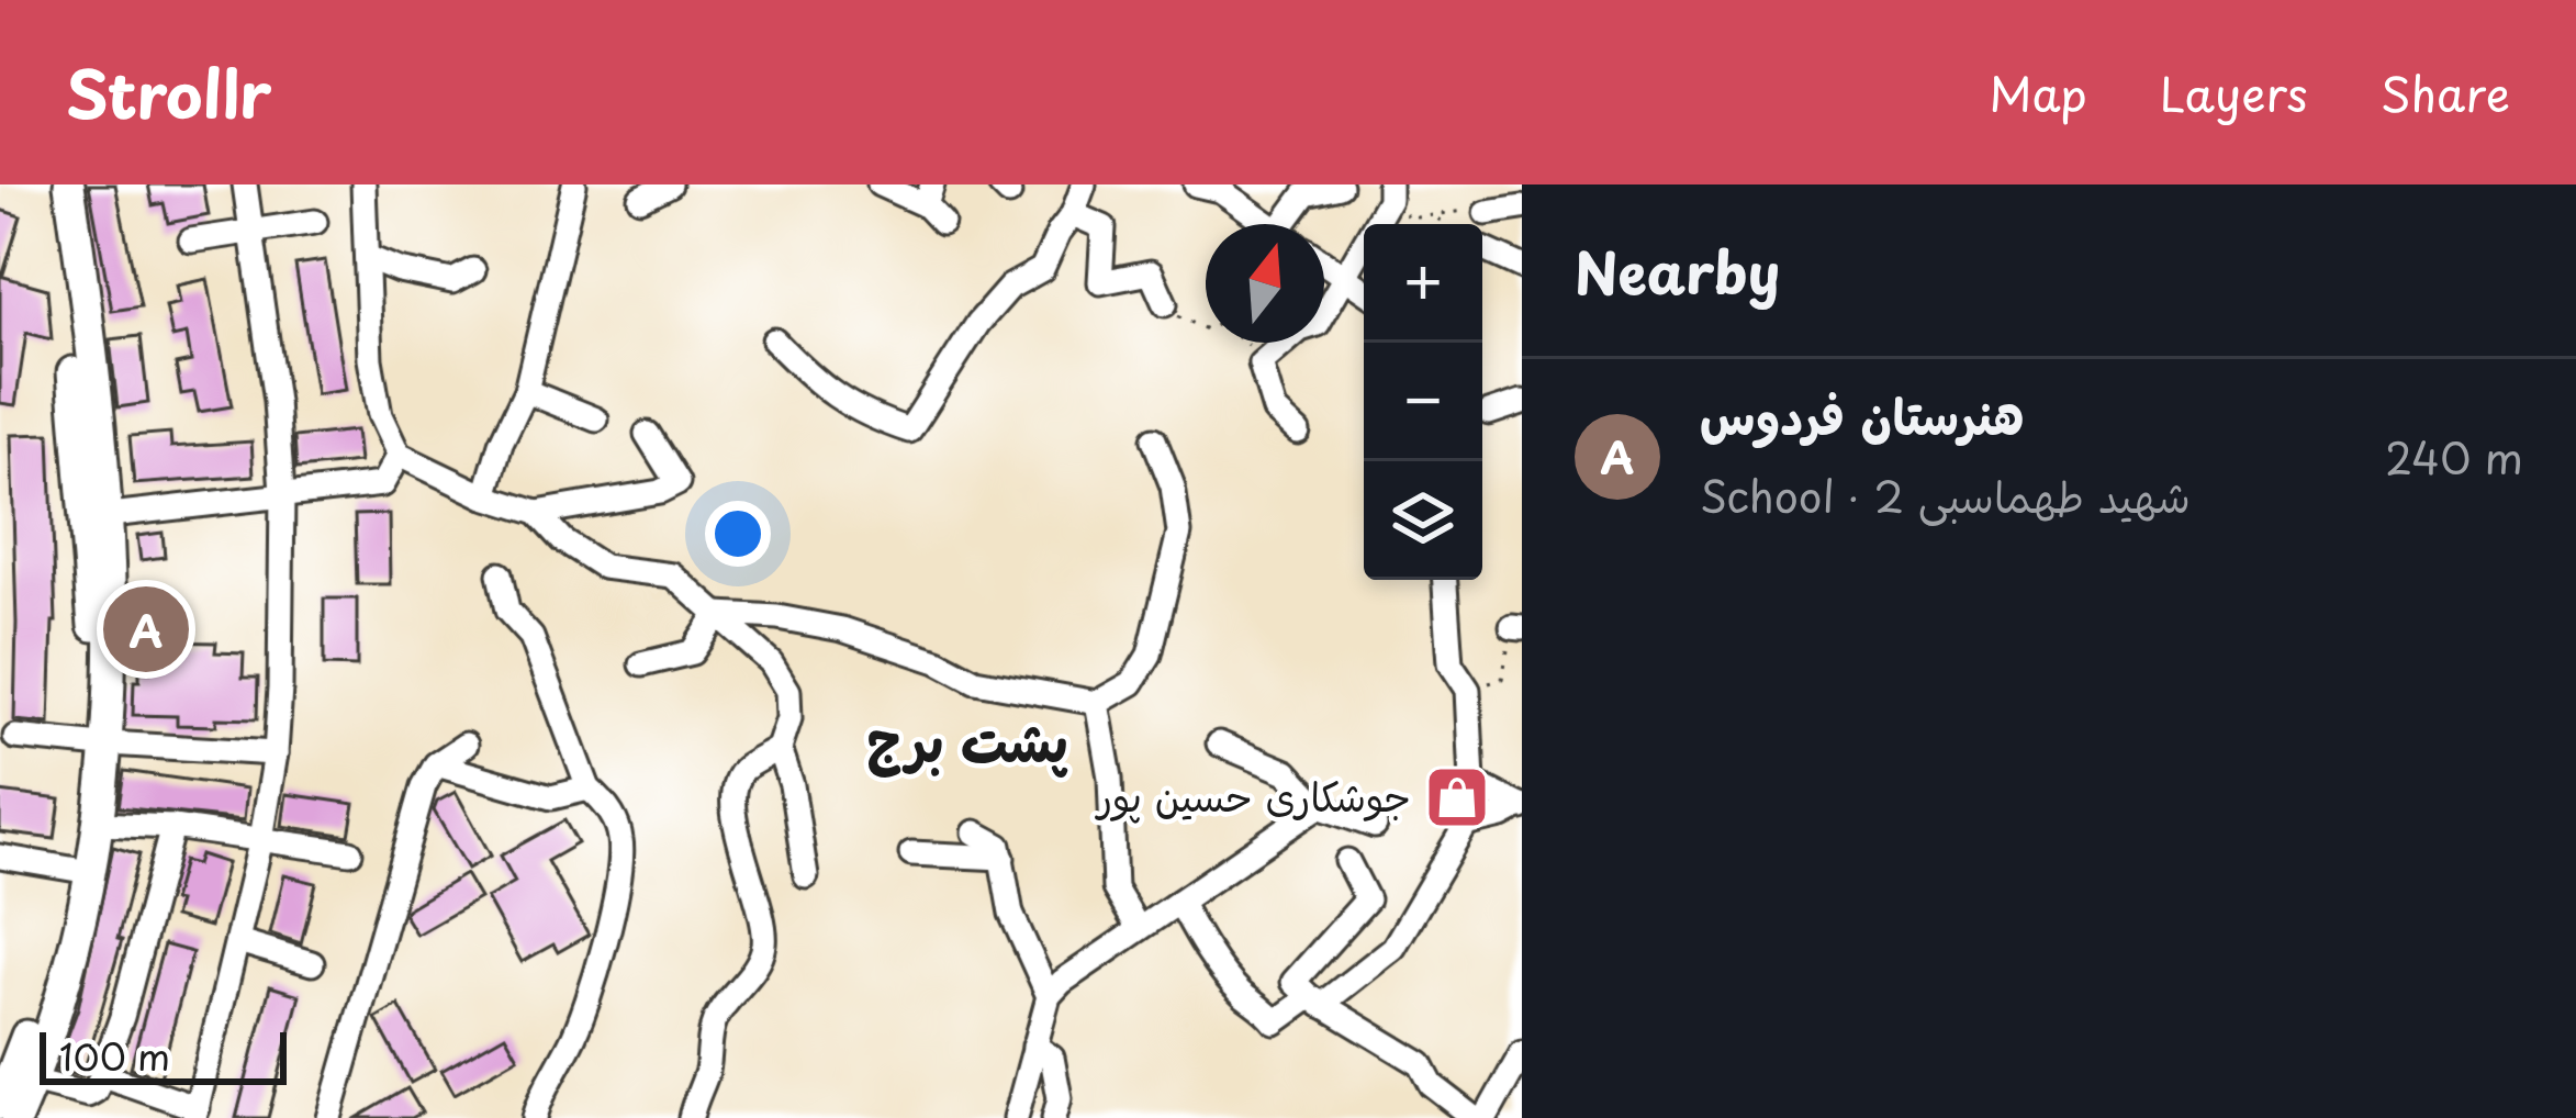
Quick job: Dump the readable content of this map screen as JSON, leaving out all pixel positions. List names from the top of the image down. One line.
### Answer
{"districts":["پشت برج"],"places":{"shop":["جوشکاری حسین پور"]},"scale_bar":"100 m","north":"top","page":{"header":"Strollr","nav":["Map","Layers","Share"],"heading":"Nearby","map_buttons":["+","−"],"list":[{"mark":"A","name":"هنرستان فردوس","note":"School · شهید طهماسبی 2","value":"240 m"}],"pins":"A","scale":"100 m"}}
